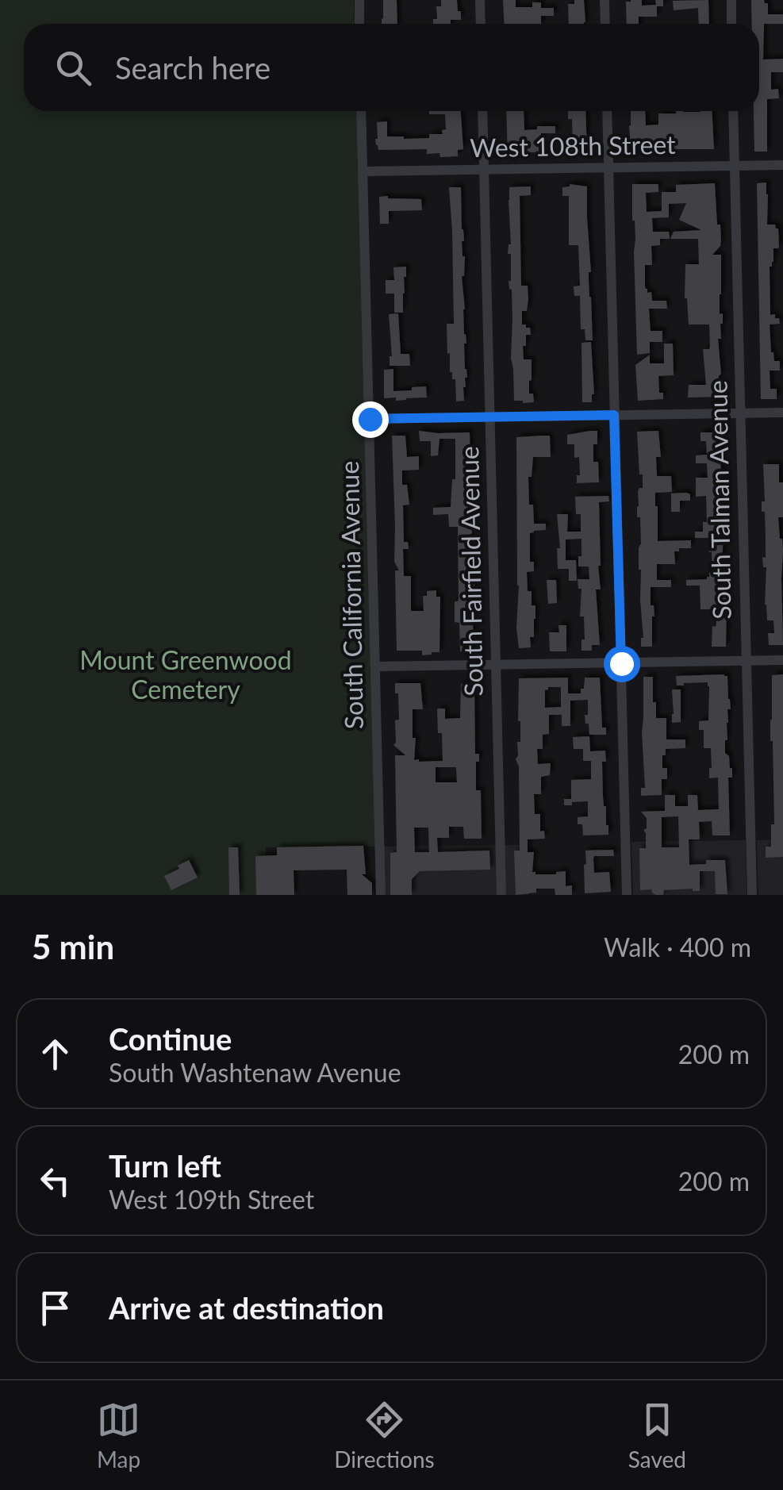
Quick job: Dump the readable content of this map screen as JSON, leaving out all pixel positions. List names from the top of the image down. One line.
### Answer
{"streets":{"street":["West 108th Street","South Talman Avenue","South Fairfield Avenue","South California Avenue"]},"crossings":[["West 108th Street","South Talman Avenue"],["West 108th Street","South Fairfield Avenue"],["West 108th Street","South California Avenue"]],"parks":["Mount Greenwood Cemetery"],"page":{"search":"Search here","heading":["5 min","Walk · 400 m"],"list":[["Continue","South Washtenaw Avenue","200 m"],["Turn left","West 109th Street","200 m"],"Arrive at destination"],"nav":["Map","Directions","Saved"]}}
